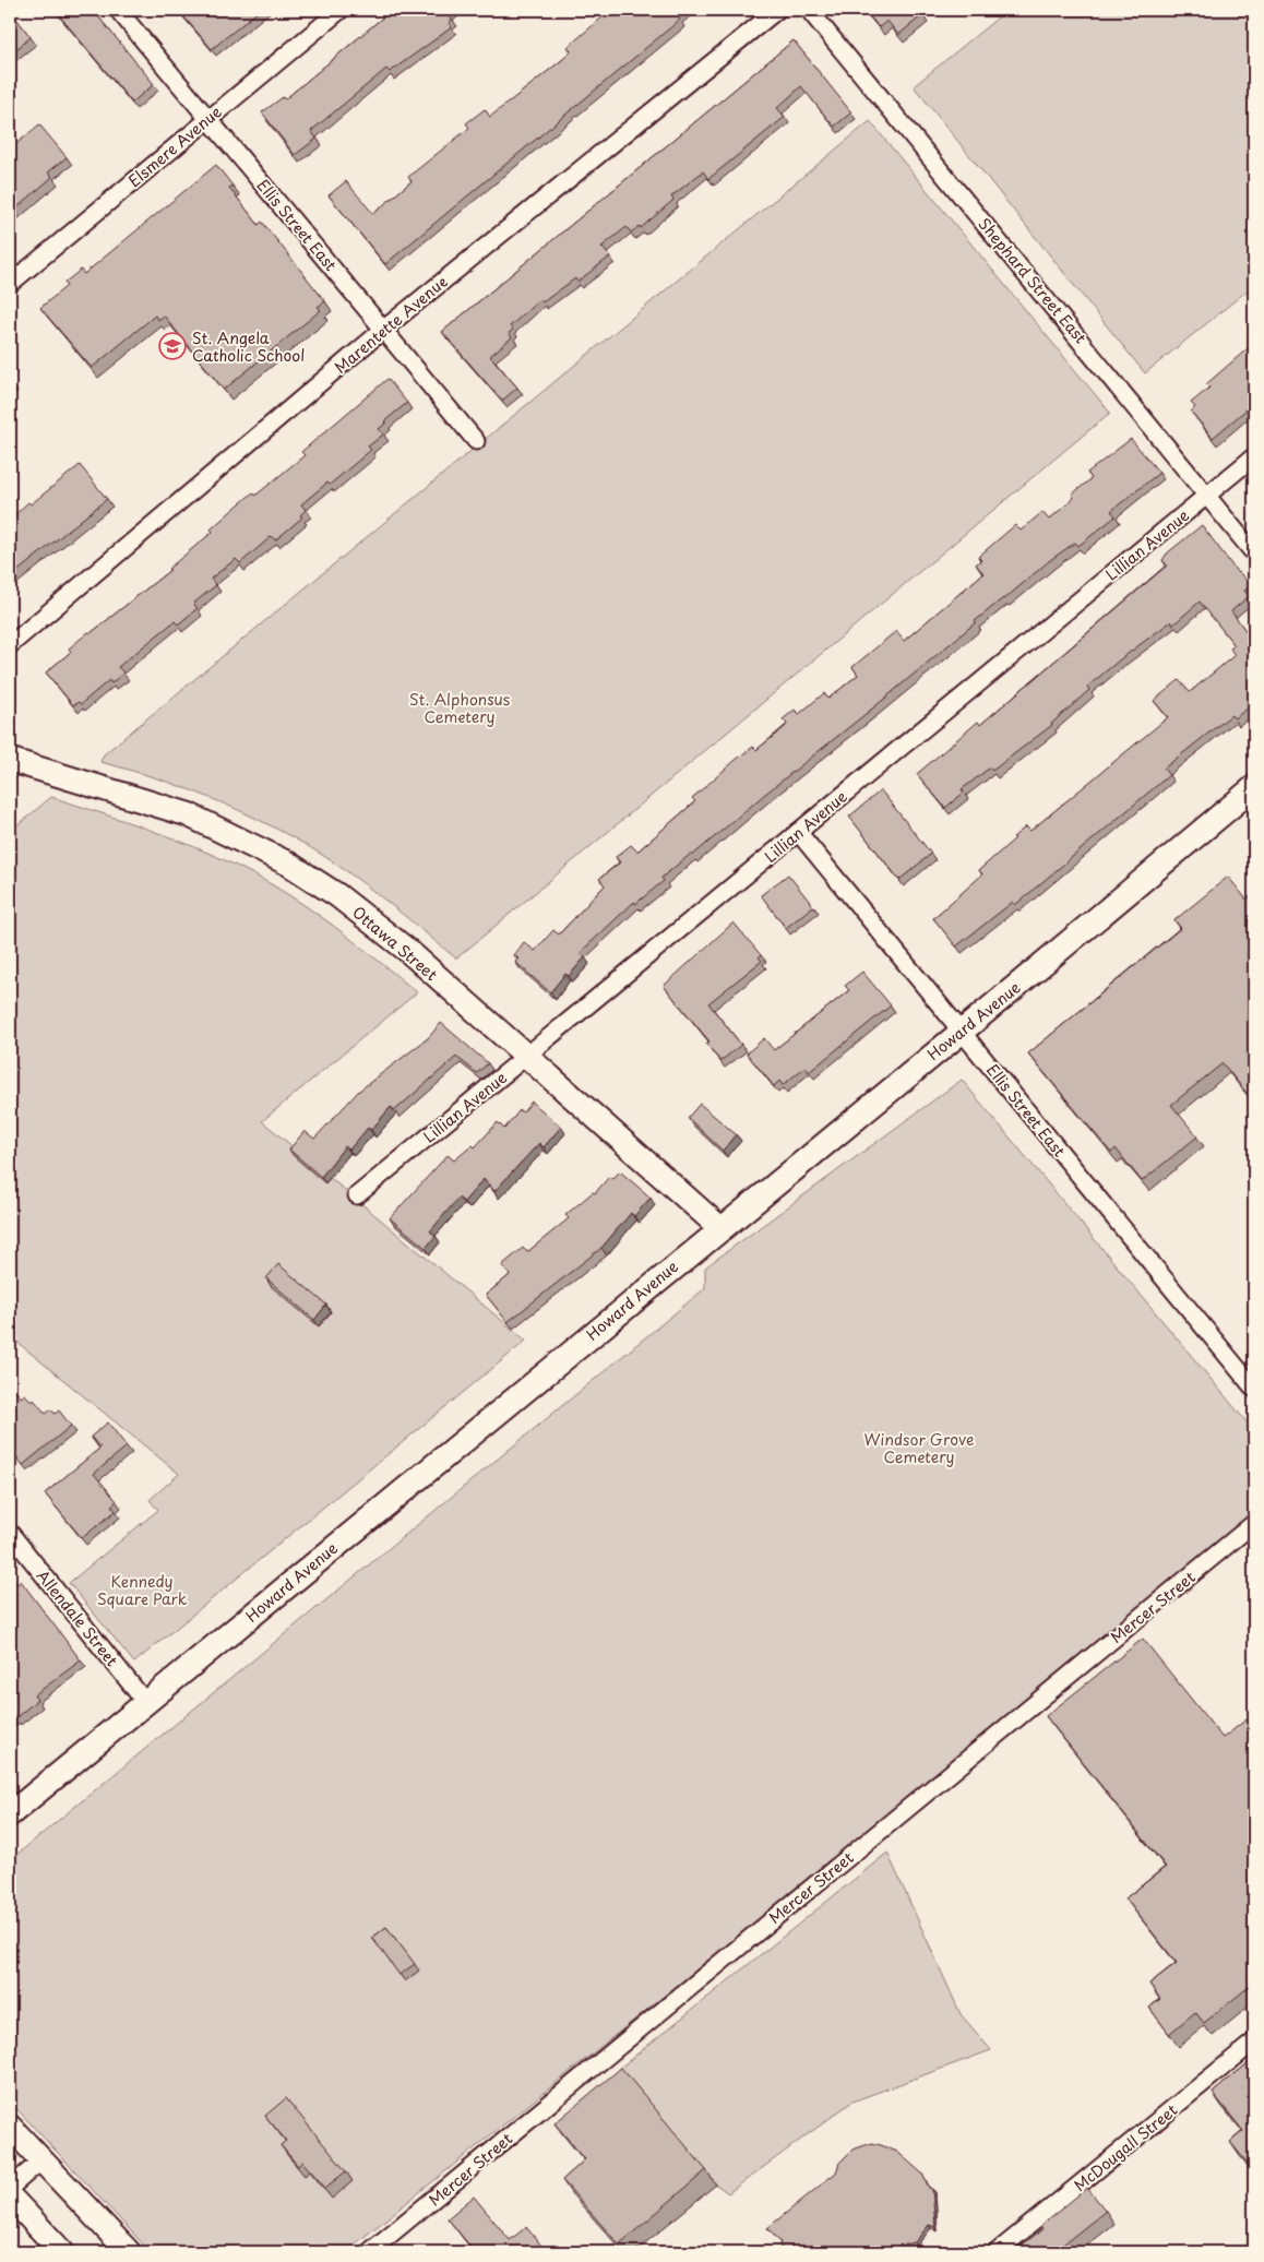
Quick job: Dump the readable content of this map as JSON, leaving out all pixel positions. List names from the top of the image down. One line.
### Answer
{"streets":{"main road":["Ottawa Street","Howard Avenue"],"street":["Elsmere Avenue","Ellis Street East","Shephard Street East","Marentette Avenue","Lillian Avenue","Mercer Street","Allendale Street","McDougall Street"]},"crossings":[["Elsmere Avenue","Ellis Street East"],["Ellis Street East","Marentette Avenue"],["Ellis Street East","Lillian Avenue"],["Ellis Street East","Howard Avenue"],["Shephard Street East","Lillian Avenue"],["Lillian Avenue","Ottawa Street"],["Ottawa Street","Howard Avenue"],["Howard Avenue","Allendale Street"]],"parks":["St. Alphonsus Cemetery","Windsor Grove Cemetery","Kennedy Square Park"],"places":{"school or university":["St. Angela Catholic School"]}}
